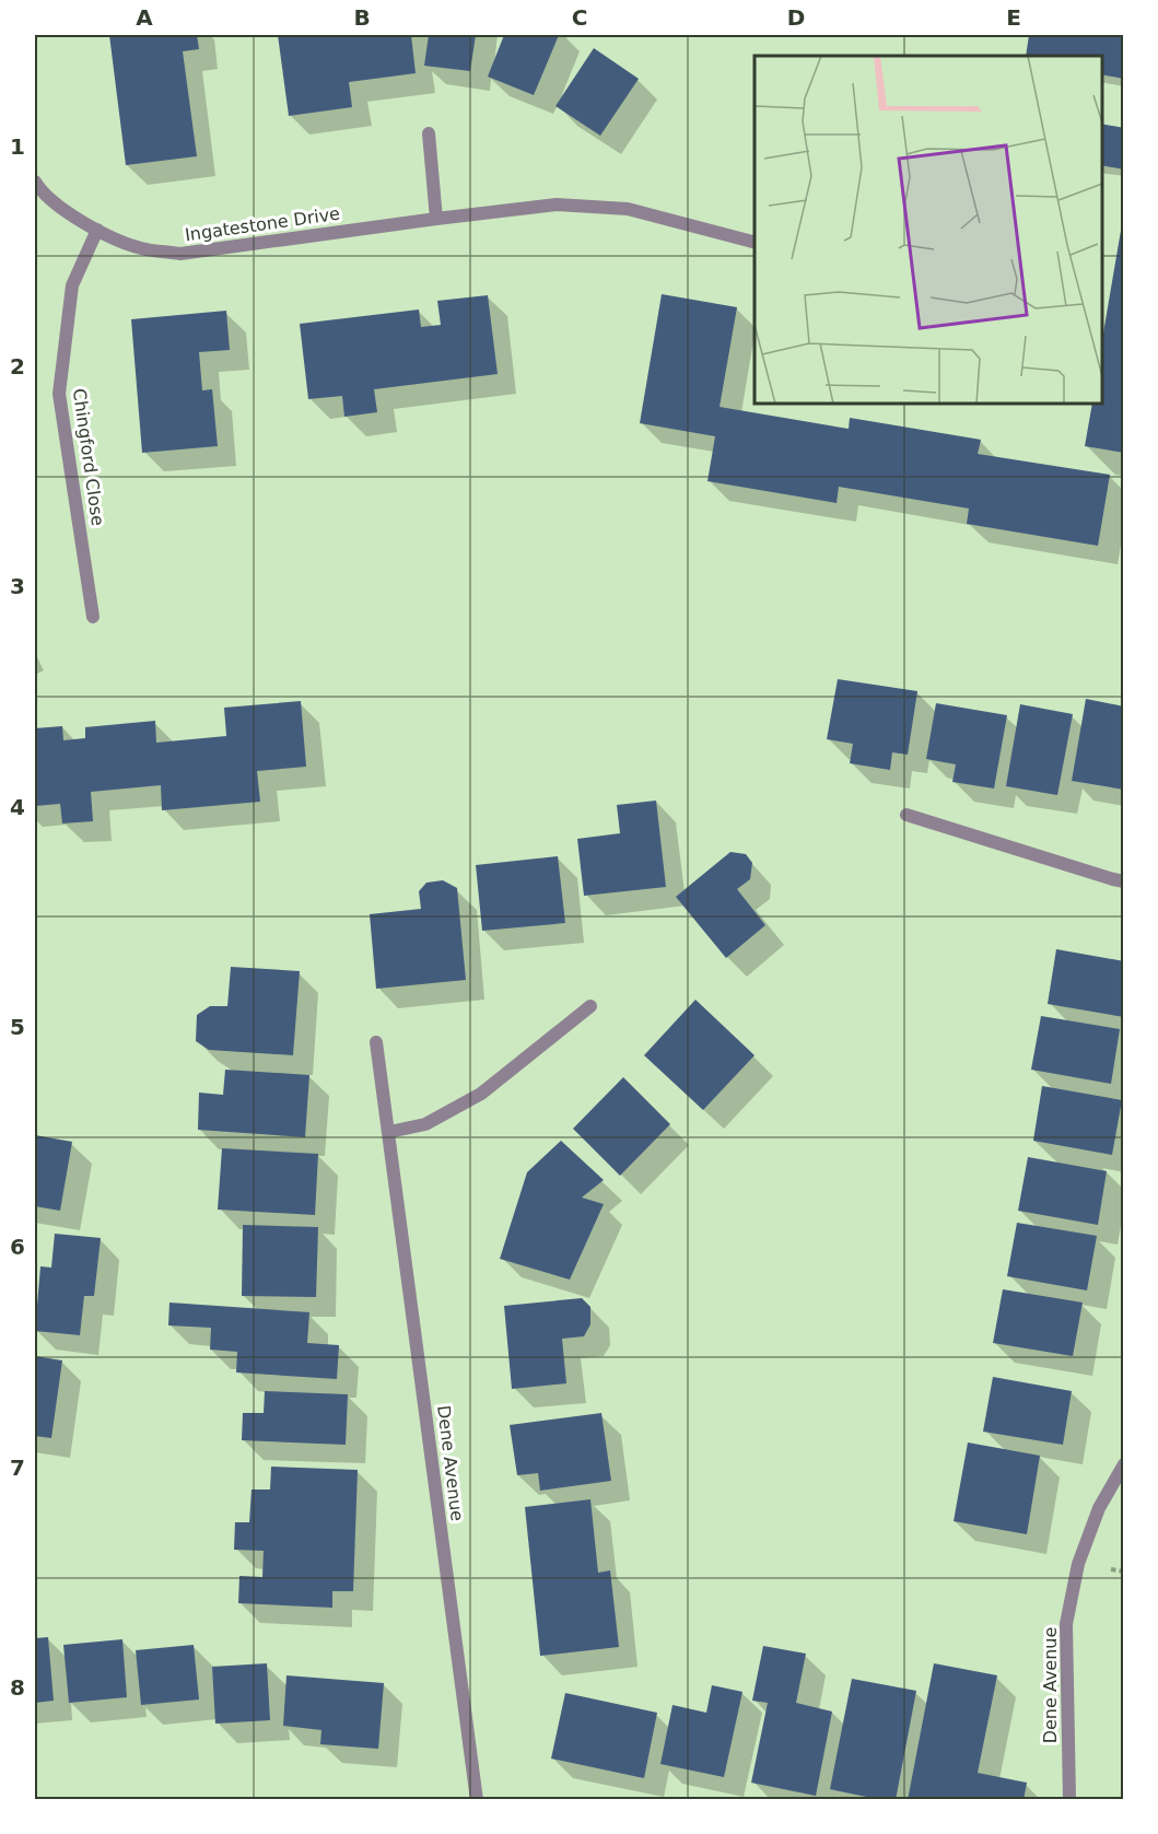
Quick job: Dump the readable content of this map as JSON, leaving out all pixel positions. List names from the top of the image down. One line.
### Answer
{"streets":{"street":["Ingatestone Drive","Chingford Close","Dene Avenue"]},"crossings":[["Ingatestone Drive","Chingford Close"]],"grid":{"columns":["A","B","C","D","E"],"rows":["1","2","3","4","5","6","7","8"]}}
